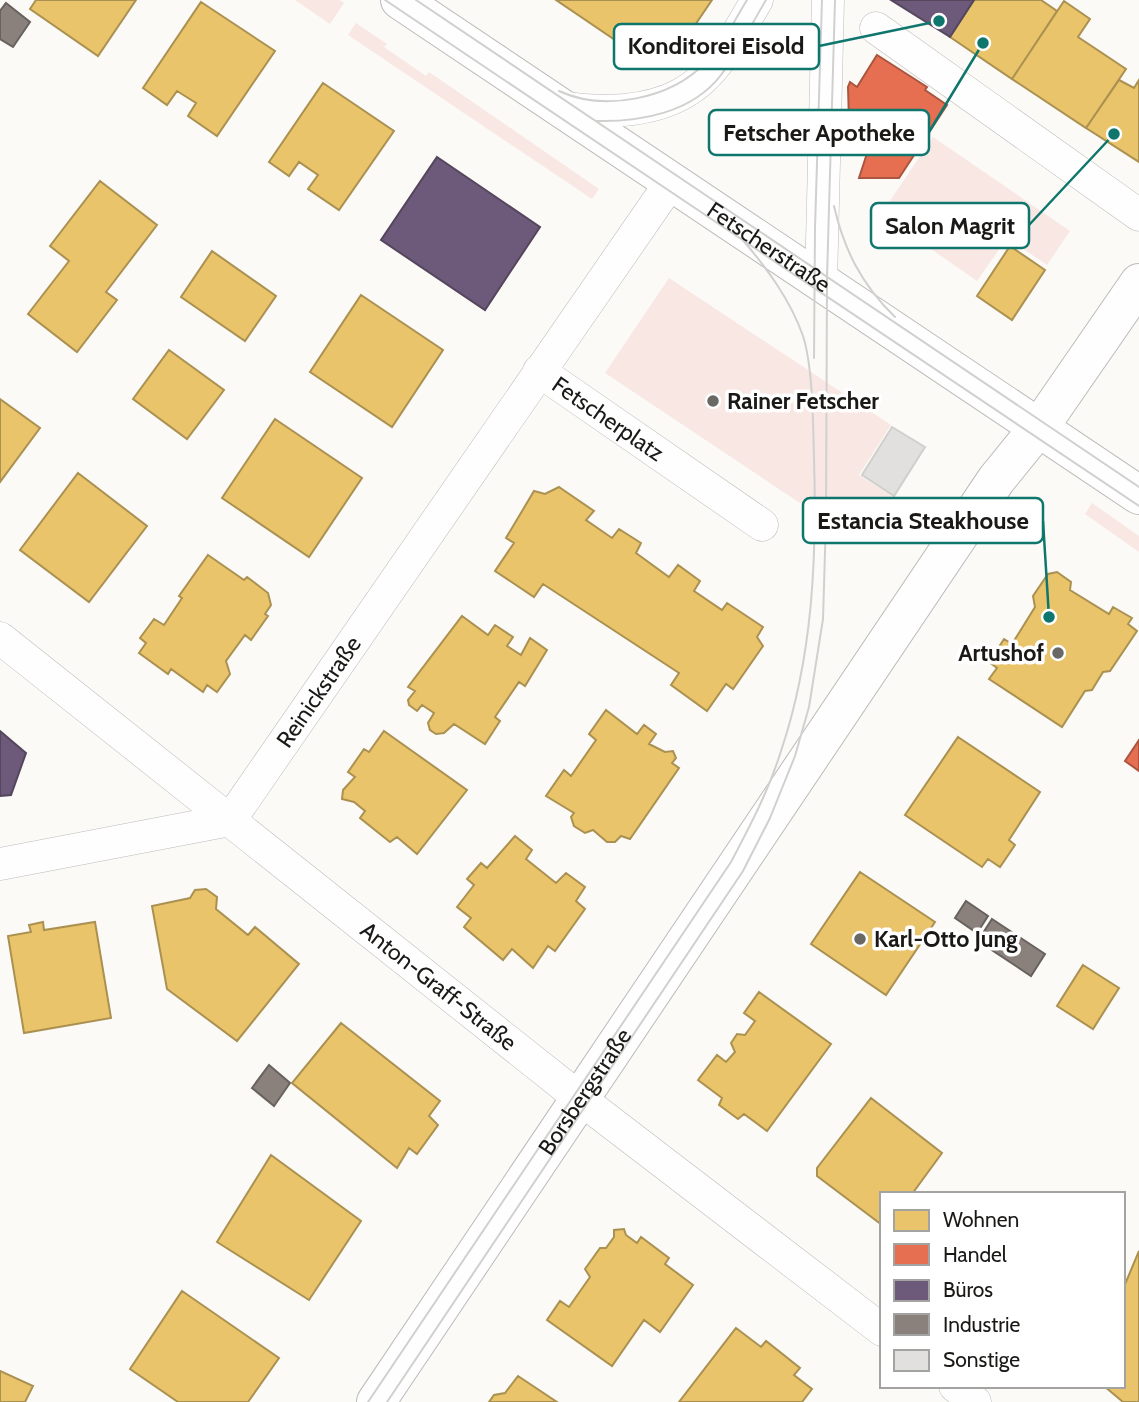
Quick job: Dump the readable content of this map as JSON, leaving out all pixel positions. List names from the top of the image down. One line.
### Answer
{"streets":{"main road":["Fetscherstraße","Borsbergstraße"],"street":["Fetscherplatz","Reinickstraße","Anton-Graff-Straße"]},"crossings":[["Fetscherstraße","Fetscherplatz"],["Fetscherstraße","Borsbergstraße"],["Fetscherplatz","Reinickstraße"],["Reinickstraße","Anton-Graff-Straße"],["Anton-Graff-Straße","Borsbergstraße"]],"places":["Konditorei Eisold","Fetscher Apotheke","Salon Magrit","Rainer Fetscher","Estancia Steakhouse","Artushof","Karl-Otto Jung"],"legend":["Wohnen","Handel","Büros","Industrie","Sonstige"]}
